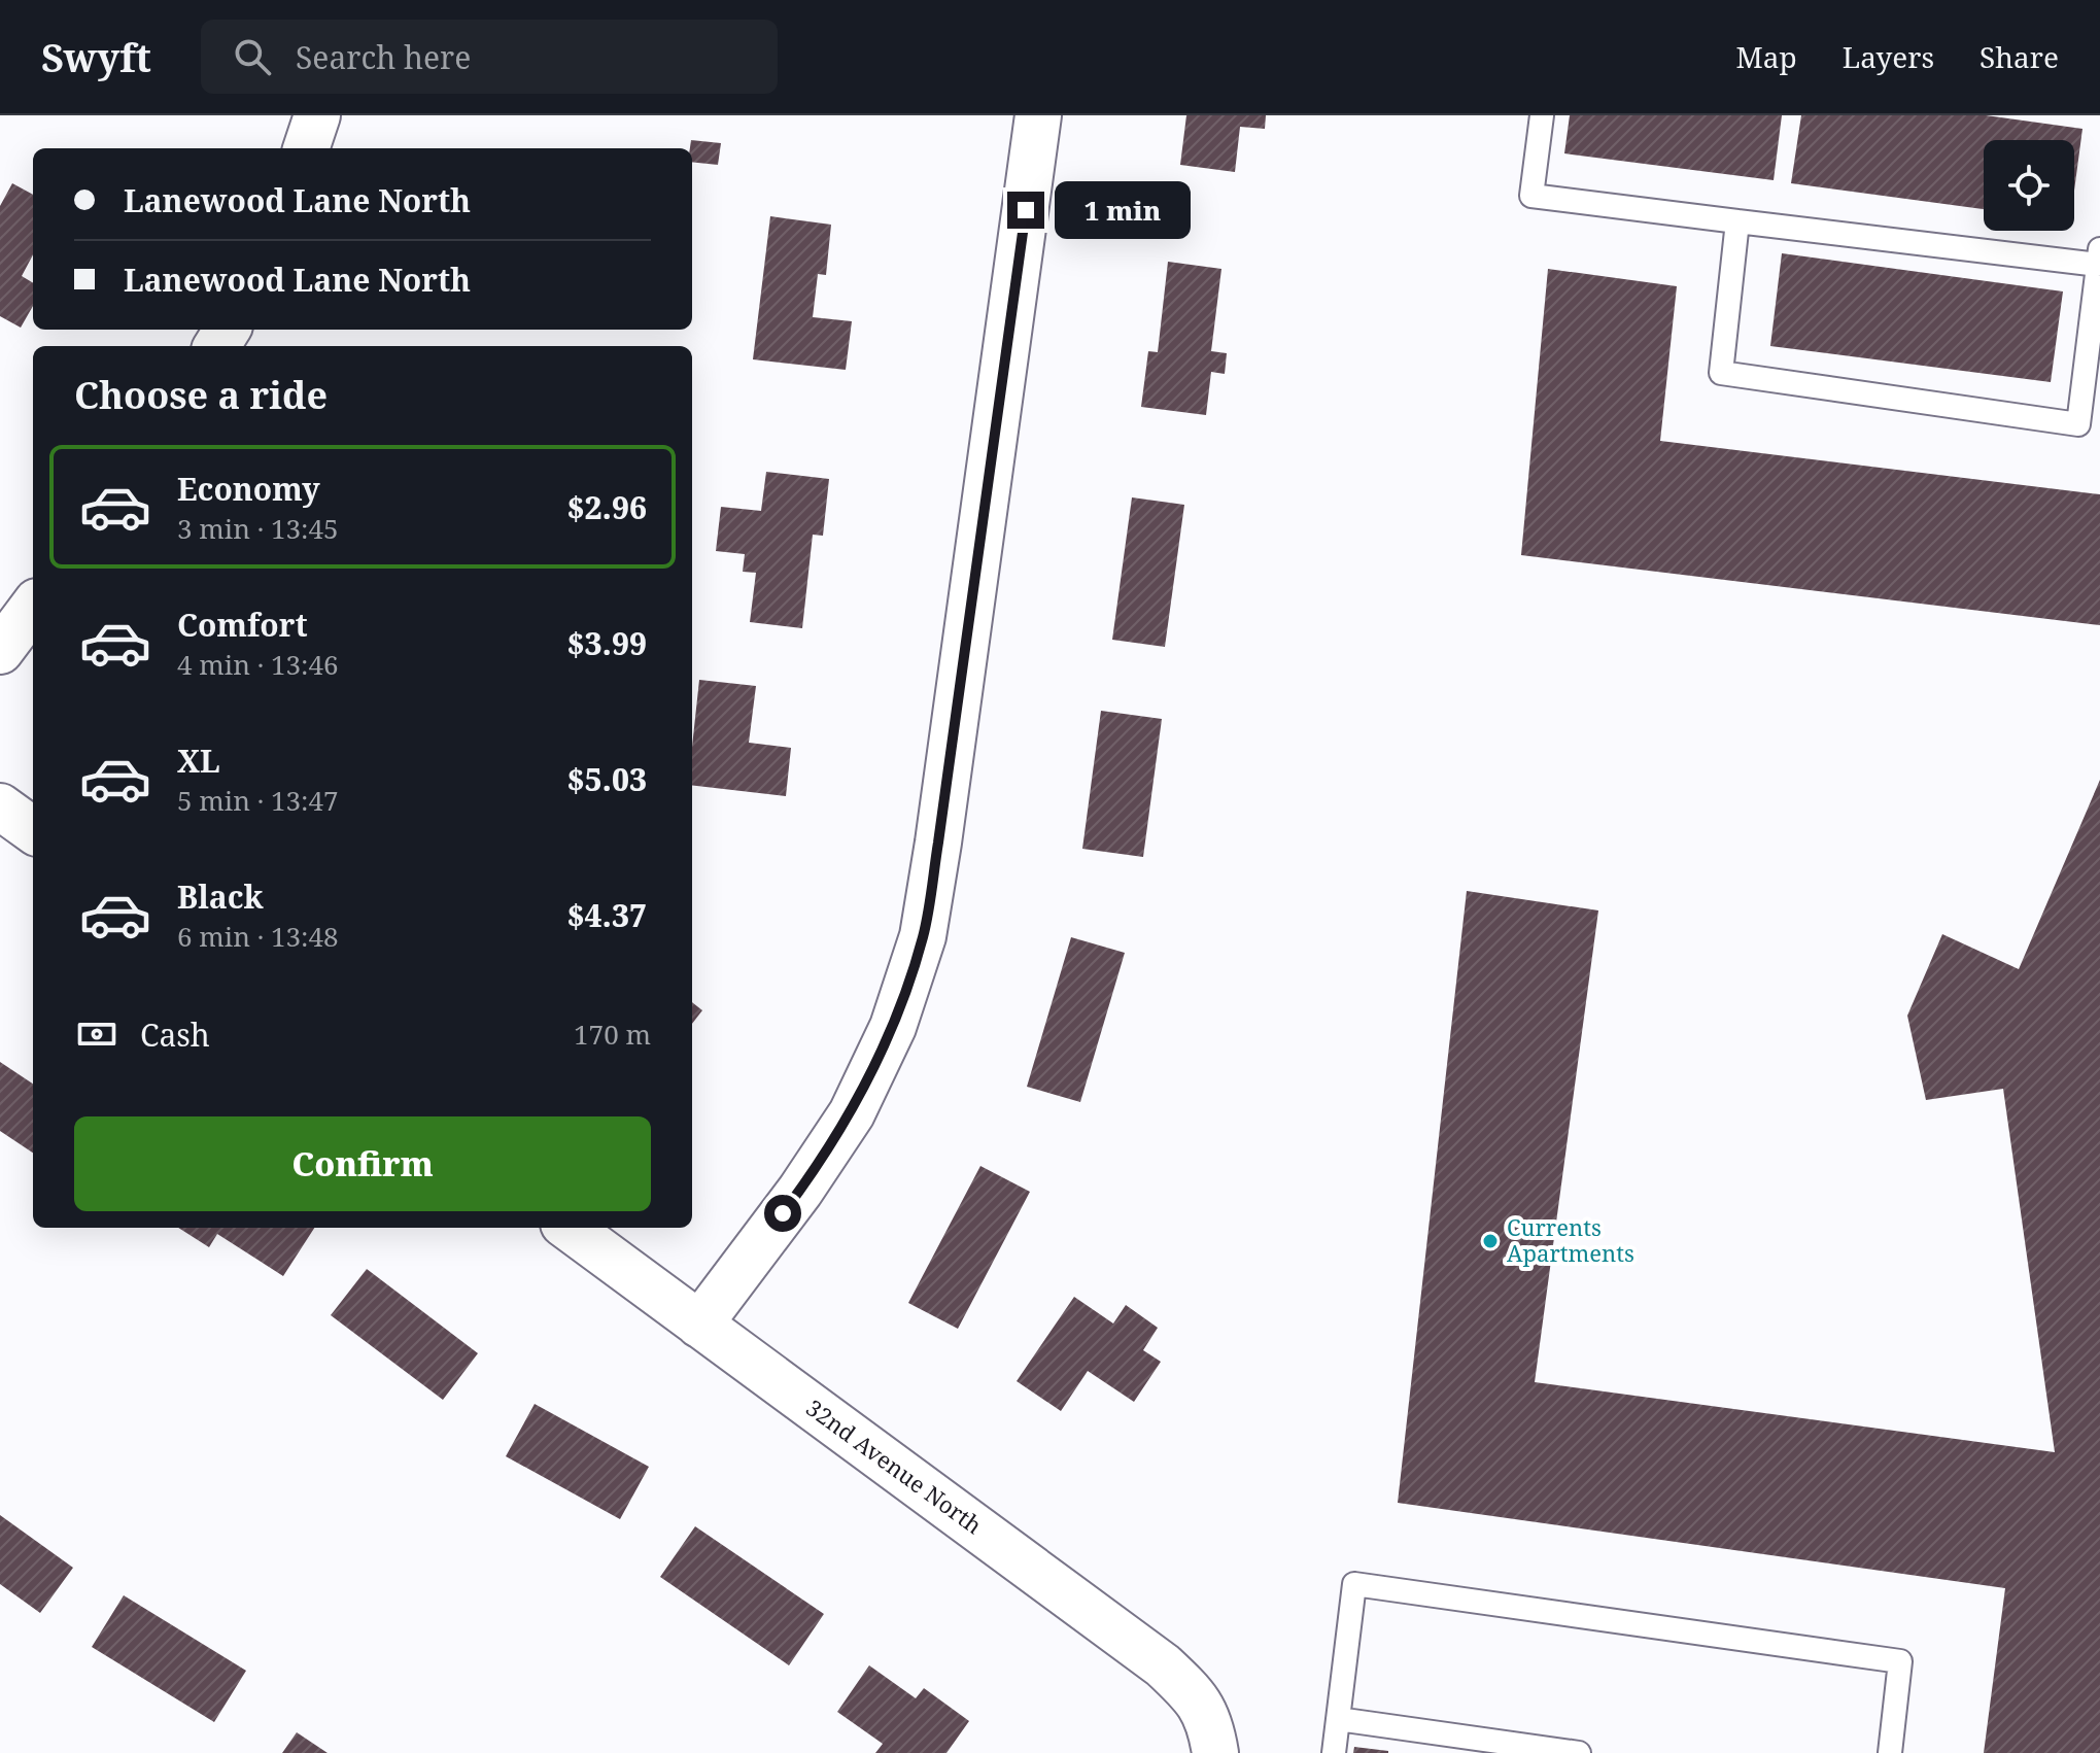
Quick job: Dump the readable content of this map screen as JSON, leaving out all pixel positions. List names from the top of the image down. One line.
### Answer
{"streets":{"street":["32nd Avenue North"]},"places":["Currents Apartments"],"page":{"header":"Swyft","search":"Search here","nav":["Map","Layers","Share"],"banner":["Lanewood Lane North","Lanewood Lane North"],"bubble":"1 min","heading":"Choose a ride","list":[{"name":"Economy","note":"3 min · 13:45","value":"$2.96"},{"name":"Comfort","note":"4 min · 13:46","value":"$3.99"},{"name":"XL","note":"5 min · 13:47","value":"$5.03"},{"name":"Black","note":"6 min · 13:48","value":"$4.37"}],"pay":["Cash","170 m"],"buttons":"Confirm"}}
